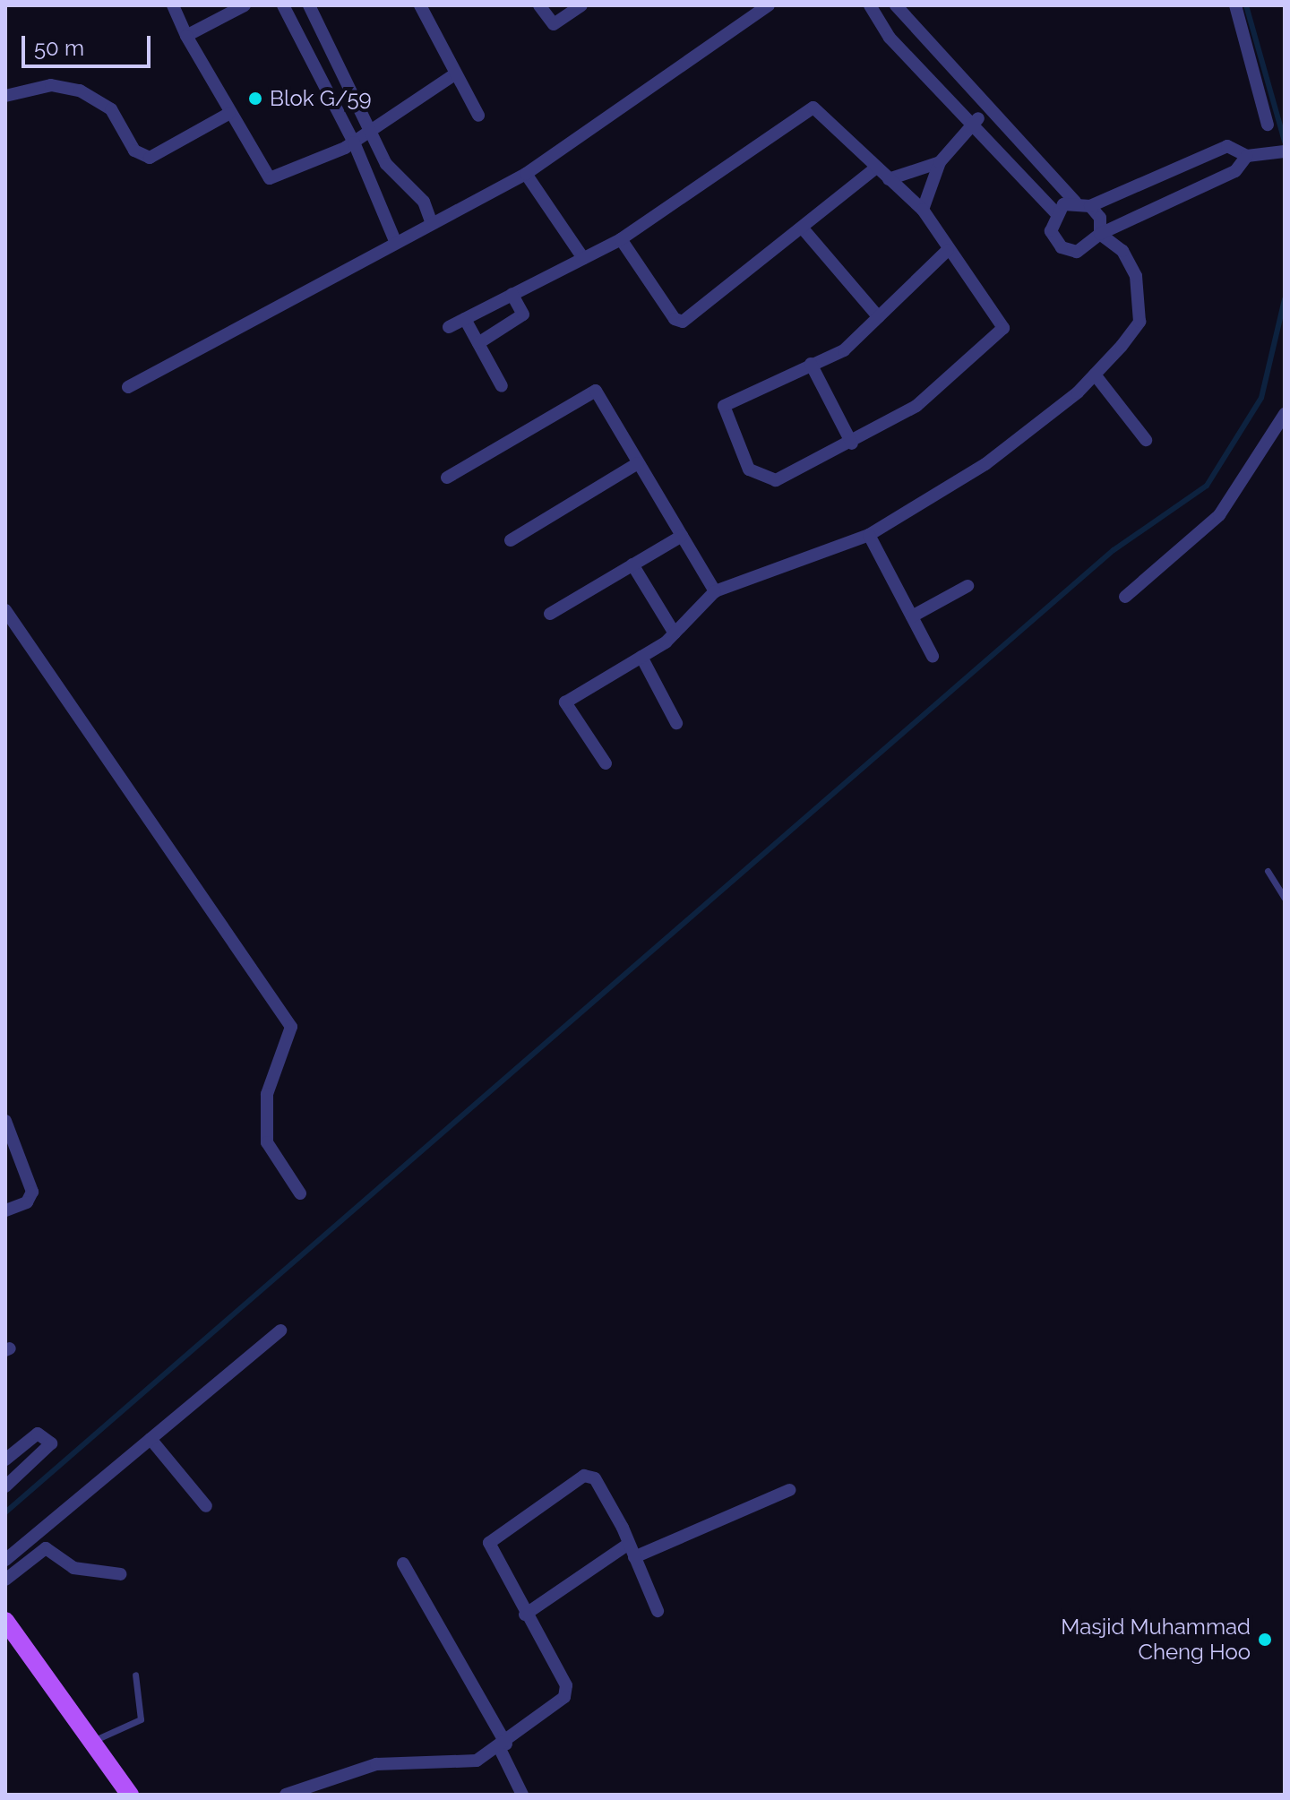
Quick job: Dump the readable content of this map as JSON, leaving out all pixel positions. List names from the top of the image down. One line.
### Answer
{"places":["Blok G/59","Masjid Muhammad Cheng Hoo"],"scale_bar":"50 m"}
